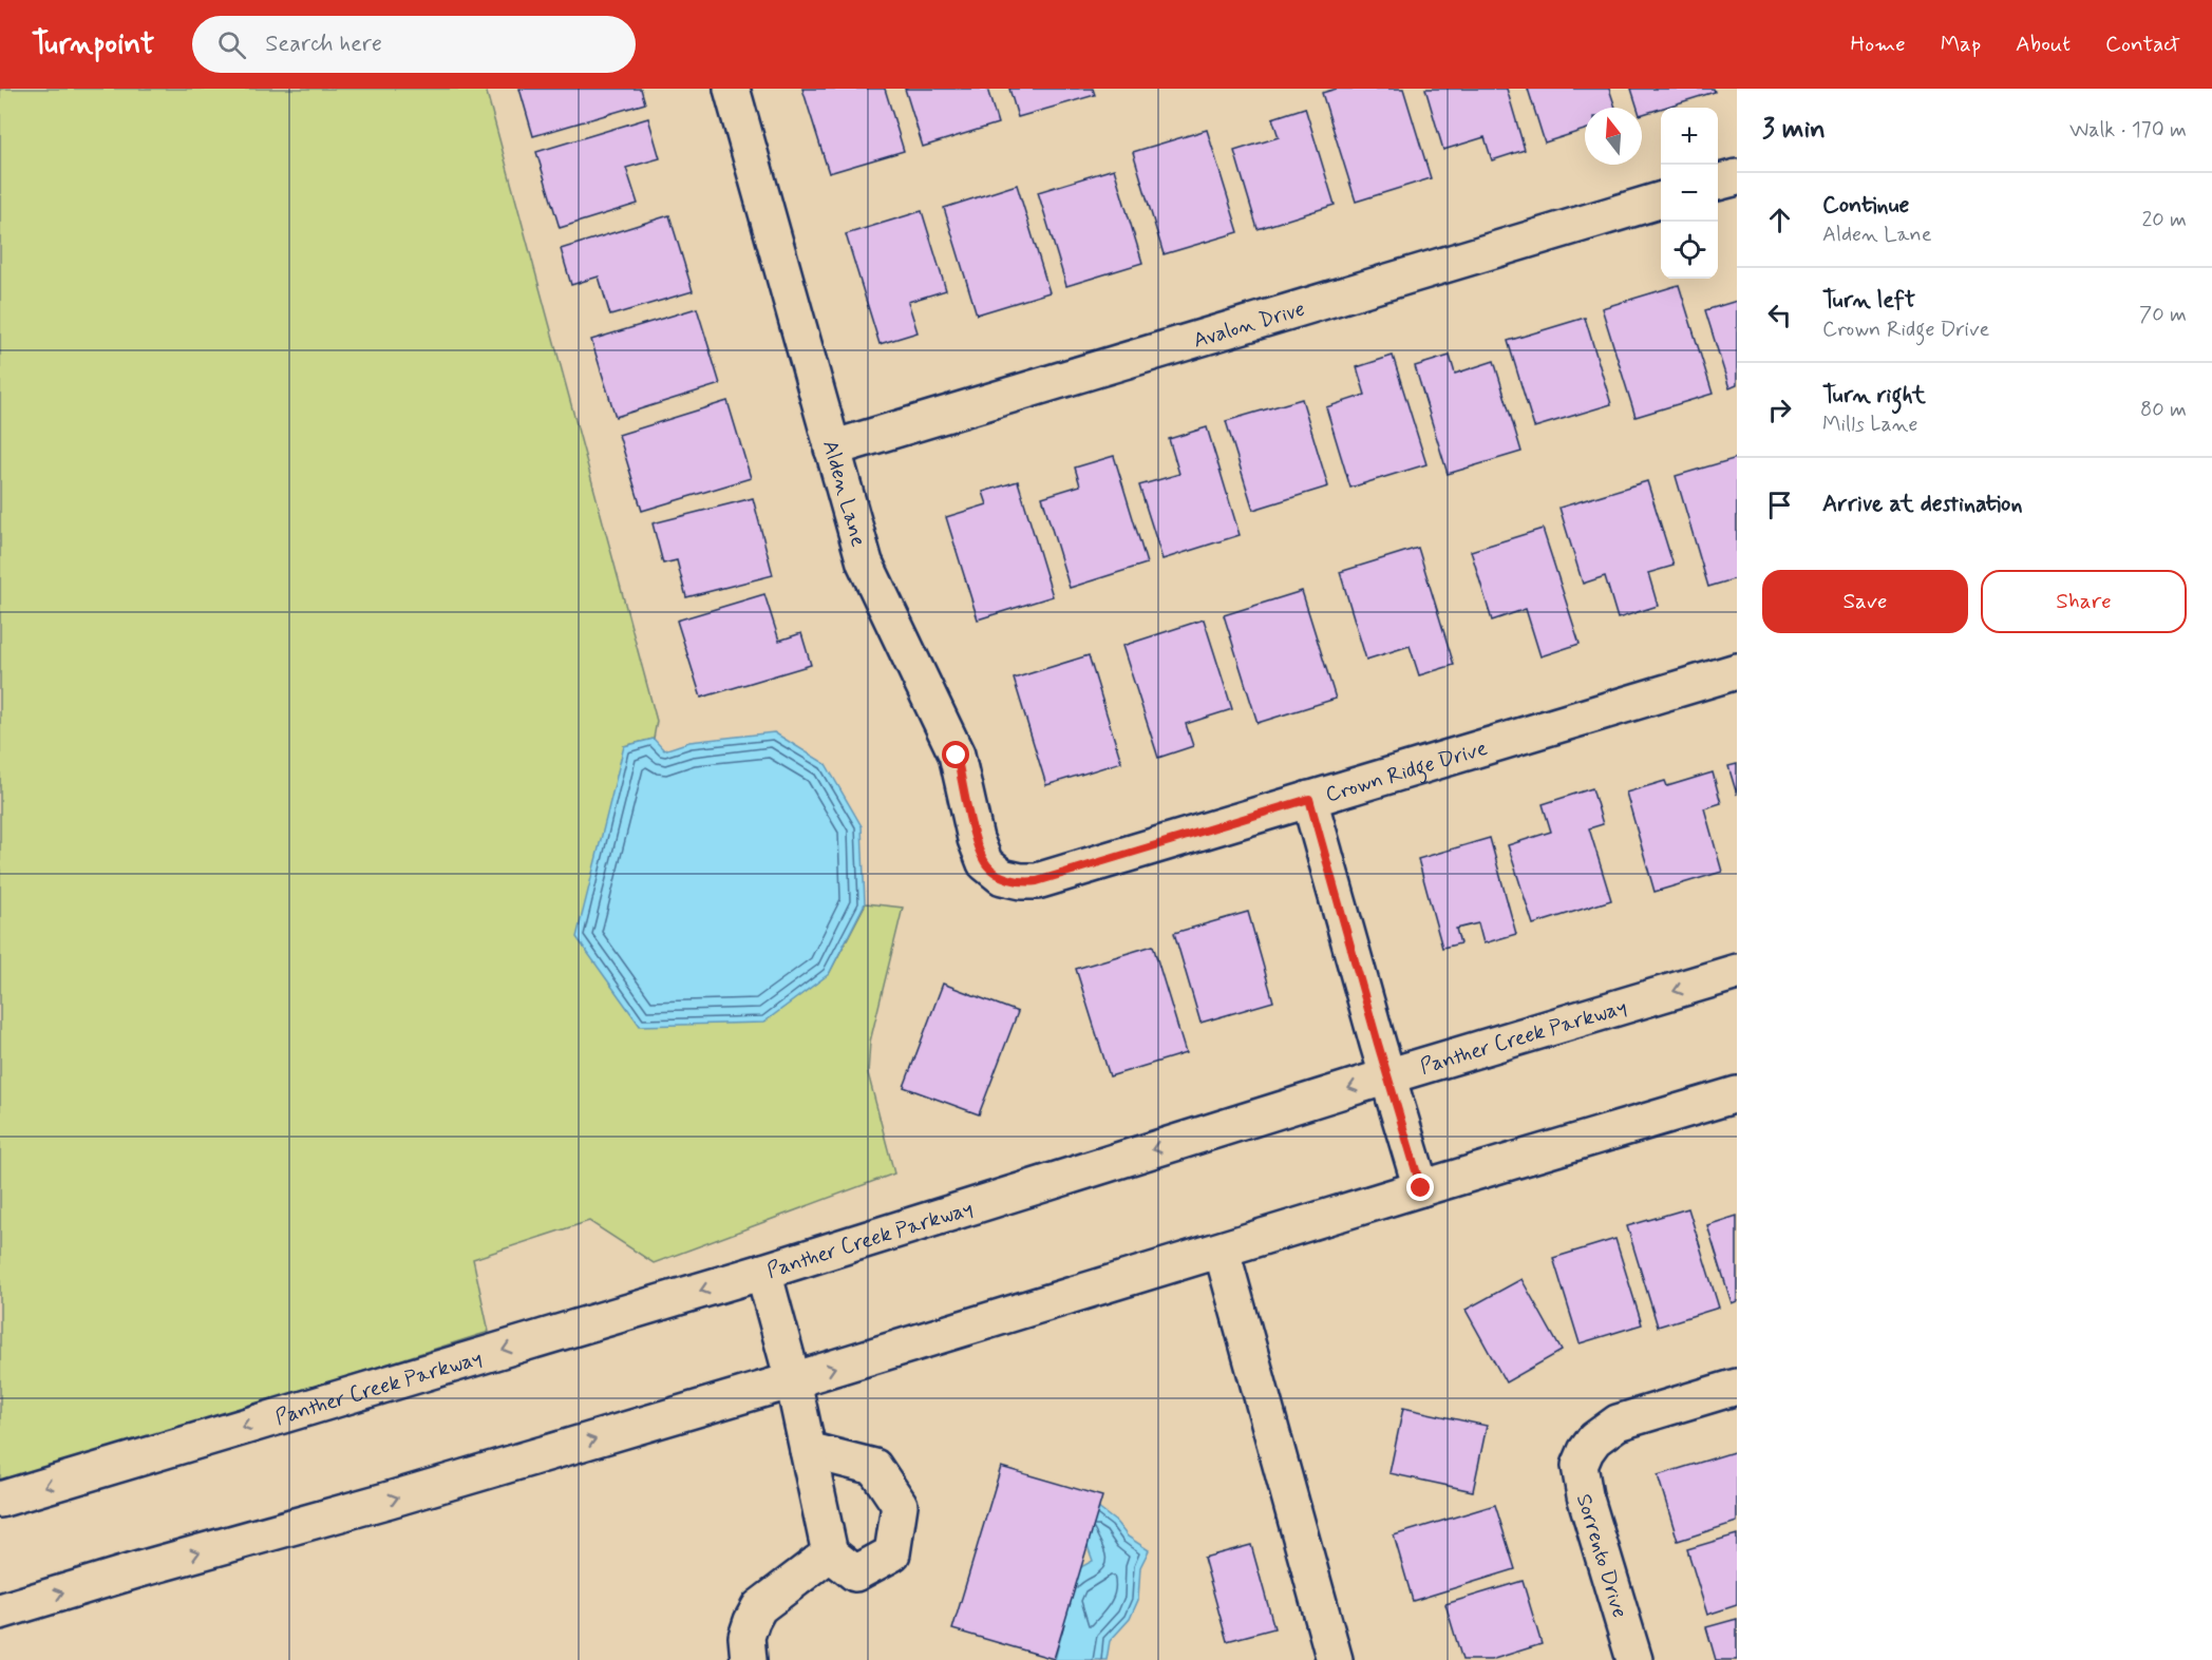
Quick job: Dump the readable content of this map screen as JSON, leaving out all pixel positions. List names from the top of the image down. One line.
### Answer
{"streets":{"street":["Avalon Drive","Alden Lane","Crown Ridge Drive","Panther Creek Parkway","Sorrento Drive"]},"crossings":[["Avalon Drive","Alden Lane"],["Alden Lane","Crown Ridge Drive"]],"north":"top","page":{"header":"Turnpoint","search":"Search here","nav":["Home","Map","About","Contact"],"heading":["3 min","Walk · 170 m"],"map_buttons":["+","−"],"list":[["Continue","Alden Lane","20 m"],["Turn left","Crown Ridge Drive","70 m"],["Turn right","Mills Lane","80 m"],"Arrive at destination"],"buttons":["Save","Share"]}}
